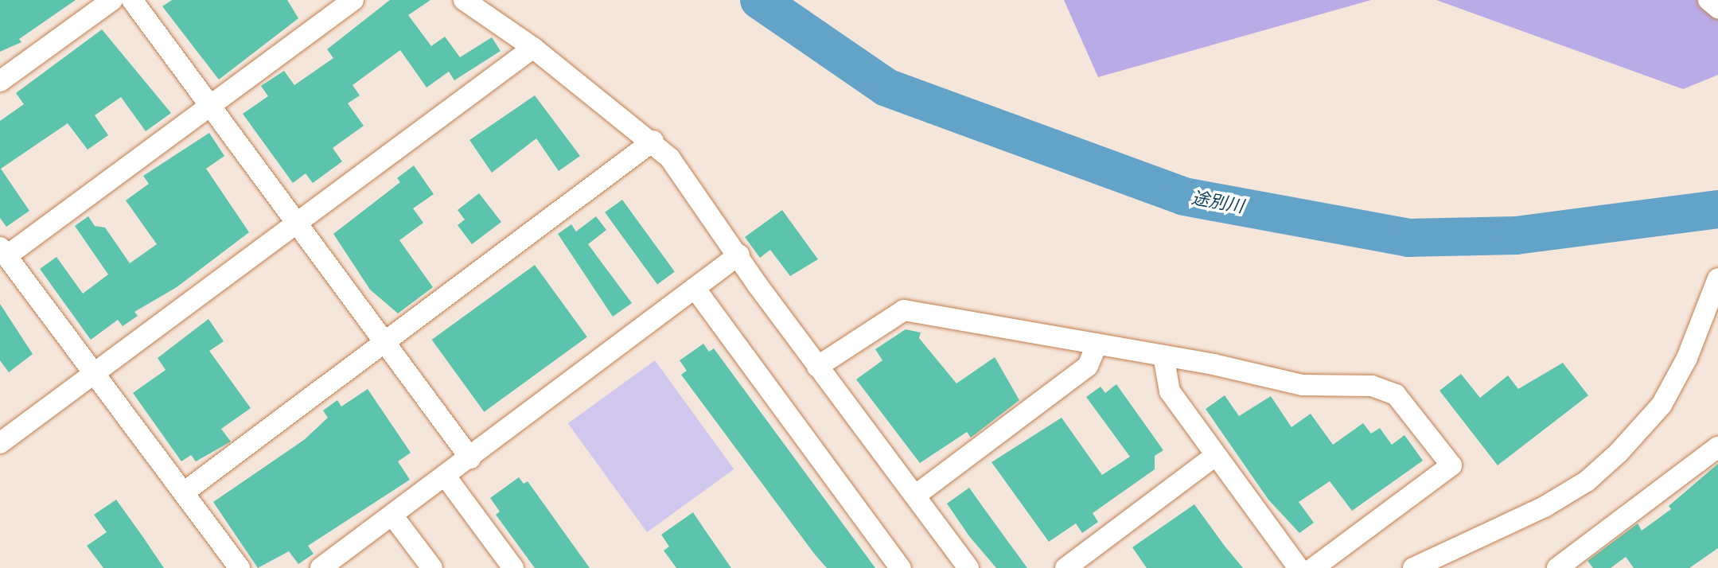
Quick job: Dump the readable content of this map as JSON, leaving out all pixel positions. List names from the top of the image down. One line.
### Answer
{"water":["途別川"]}
